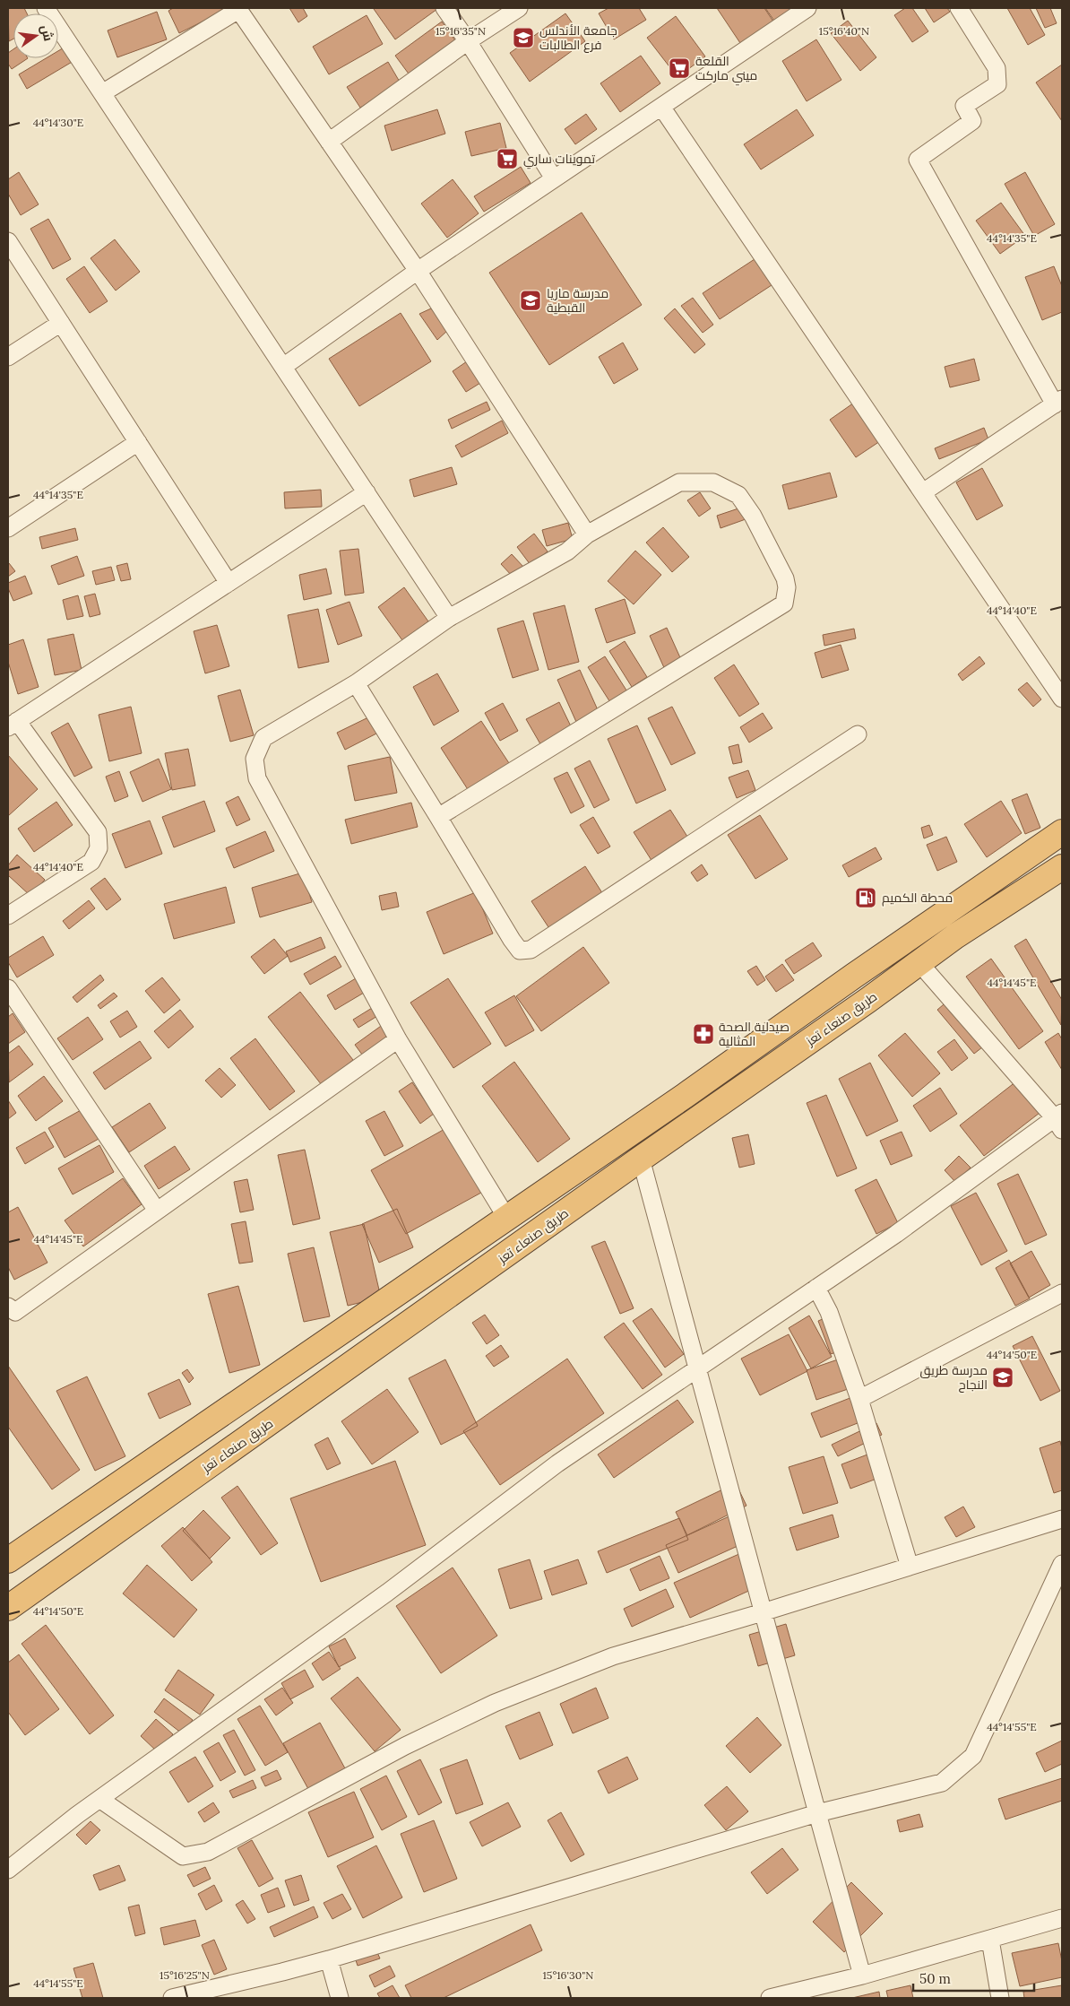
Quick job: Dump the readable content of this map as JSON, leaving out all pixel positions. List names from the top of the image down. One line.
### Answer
{"streets":{"highway":["طريق صنعاء تعز"]},"places":{"school or university":["جامعة الأندلس فرع الطالبات","مدرسة ماريا القبطية","مدرسة طريق النجاح"],"supermarket":["القلعة ميني ماركت","تموينات ساري"],"fuel station":["محطة الكميم"],"pharmacy":["صيدلية الصحة المثالية"]},"scale_bar":"50 m","north":"right","coordinates":["15°16'35\"N","15°16'40\"N","44°14'30\"E","44°14'35\"E","44°14'40\"E","44°14'45\"E","44°14'50\"E","44°14'55\"E","15°16'25\"N","15°16'30\"N"]}
